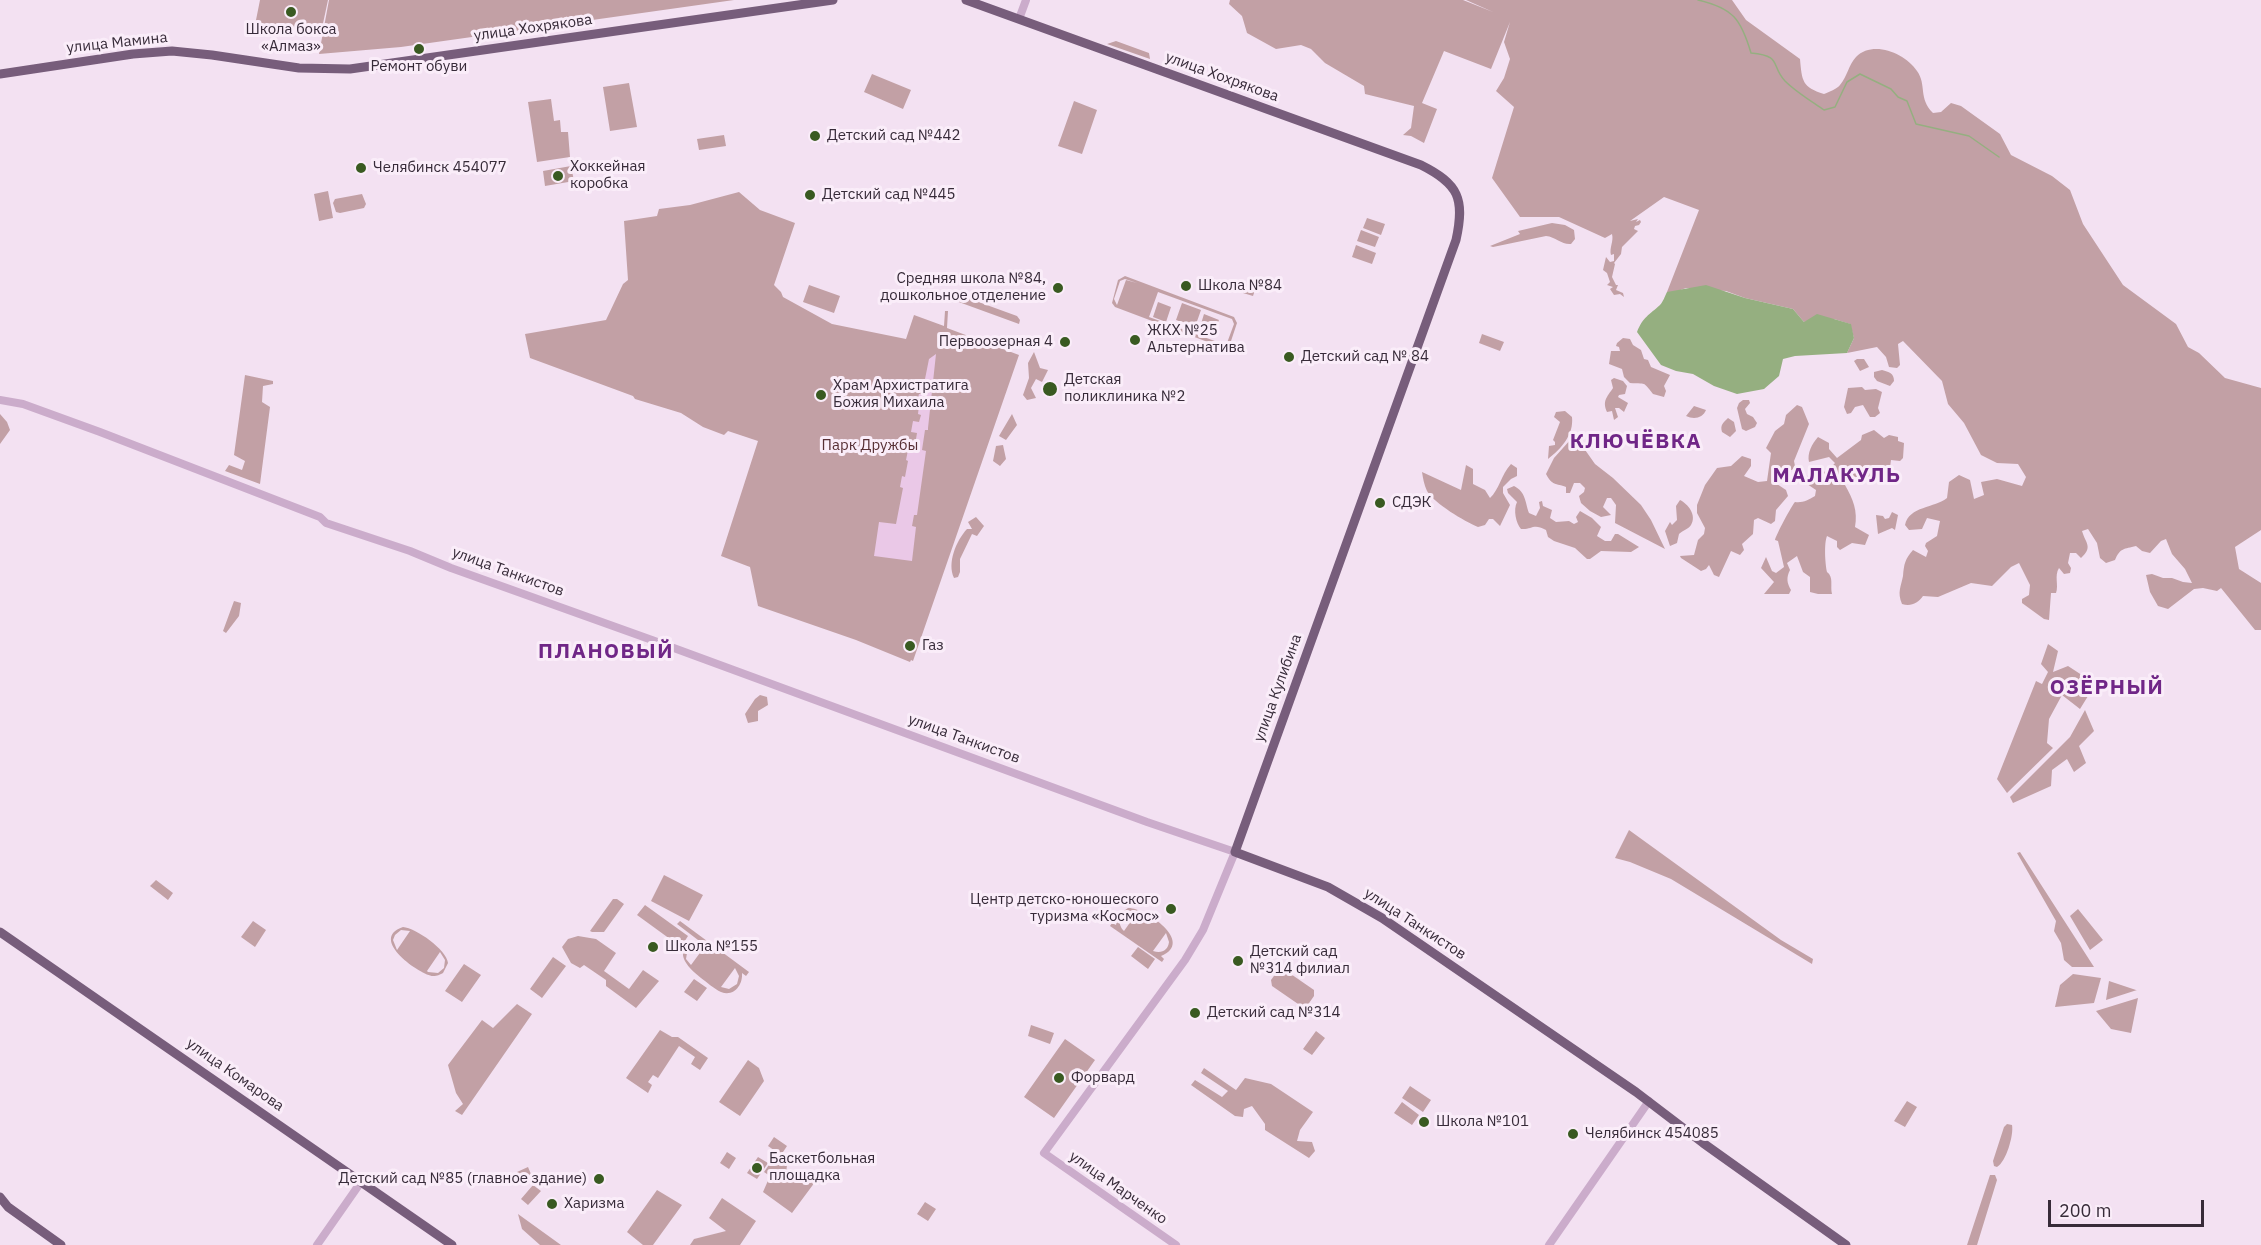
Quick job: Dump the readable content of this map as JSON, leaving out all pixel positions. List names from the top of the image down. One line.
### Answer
{"streets":{"main road":["улица Хохрякова","улица Мамина","улица Танкистов","улица Кулибина","улица Комарова"],"street":["улица Марченко"]},"crossings":[["улица Хохрякова","улица Мамина"],["улица Хохрякова","улица Кулибина"],["улица Танкистов","улица Кулибина"],["улица Кулибина","улица Марченко"]],"districts":["КЛЮЧЁВКА","МАЛАКУЛЬ","ПЛАНОВЫЙ","ОЗЁРНЫЙ"],"parks":["Парк Дружбы"],"places":["Школа бокса «Алмаз»","Ремонт обуви","Детский сад №442","Челябинск 454077","Хоккейная коробка","Детский сад №445","Школа №84","Средняя школа №84, дошкольное отделение","ЖКХ №25 Альтернатива","Первоозерная 4","Детский сад № 84","Детская поликлиника №2","Храм Архистратига Божия Михаила","СДЭК","Газ","Центр детско-юношеского туризма «Космос»","Школа №155","Детский сад №314 филиал","Детский сад №314","Форвард","Школа №101","Челябинск 454085","Баскетбольная площадка","Детский сад №85 (главное здание)","Харизма"],"scale_bar":"200 m"}
